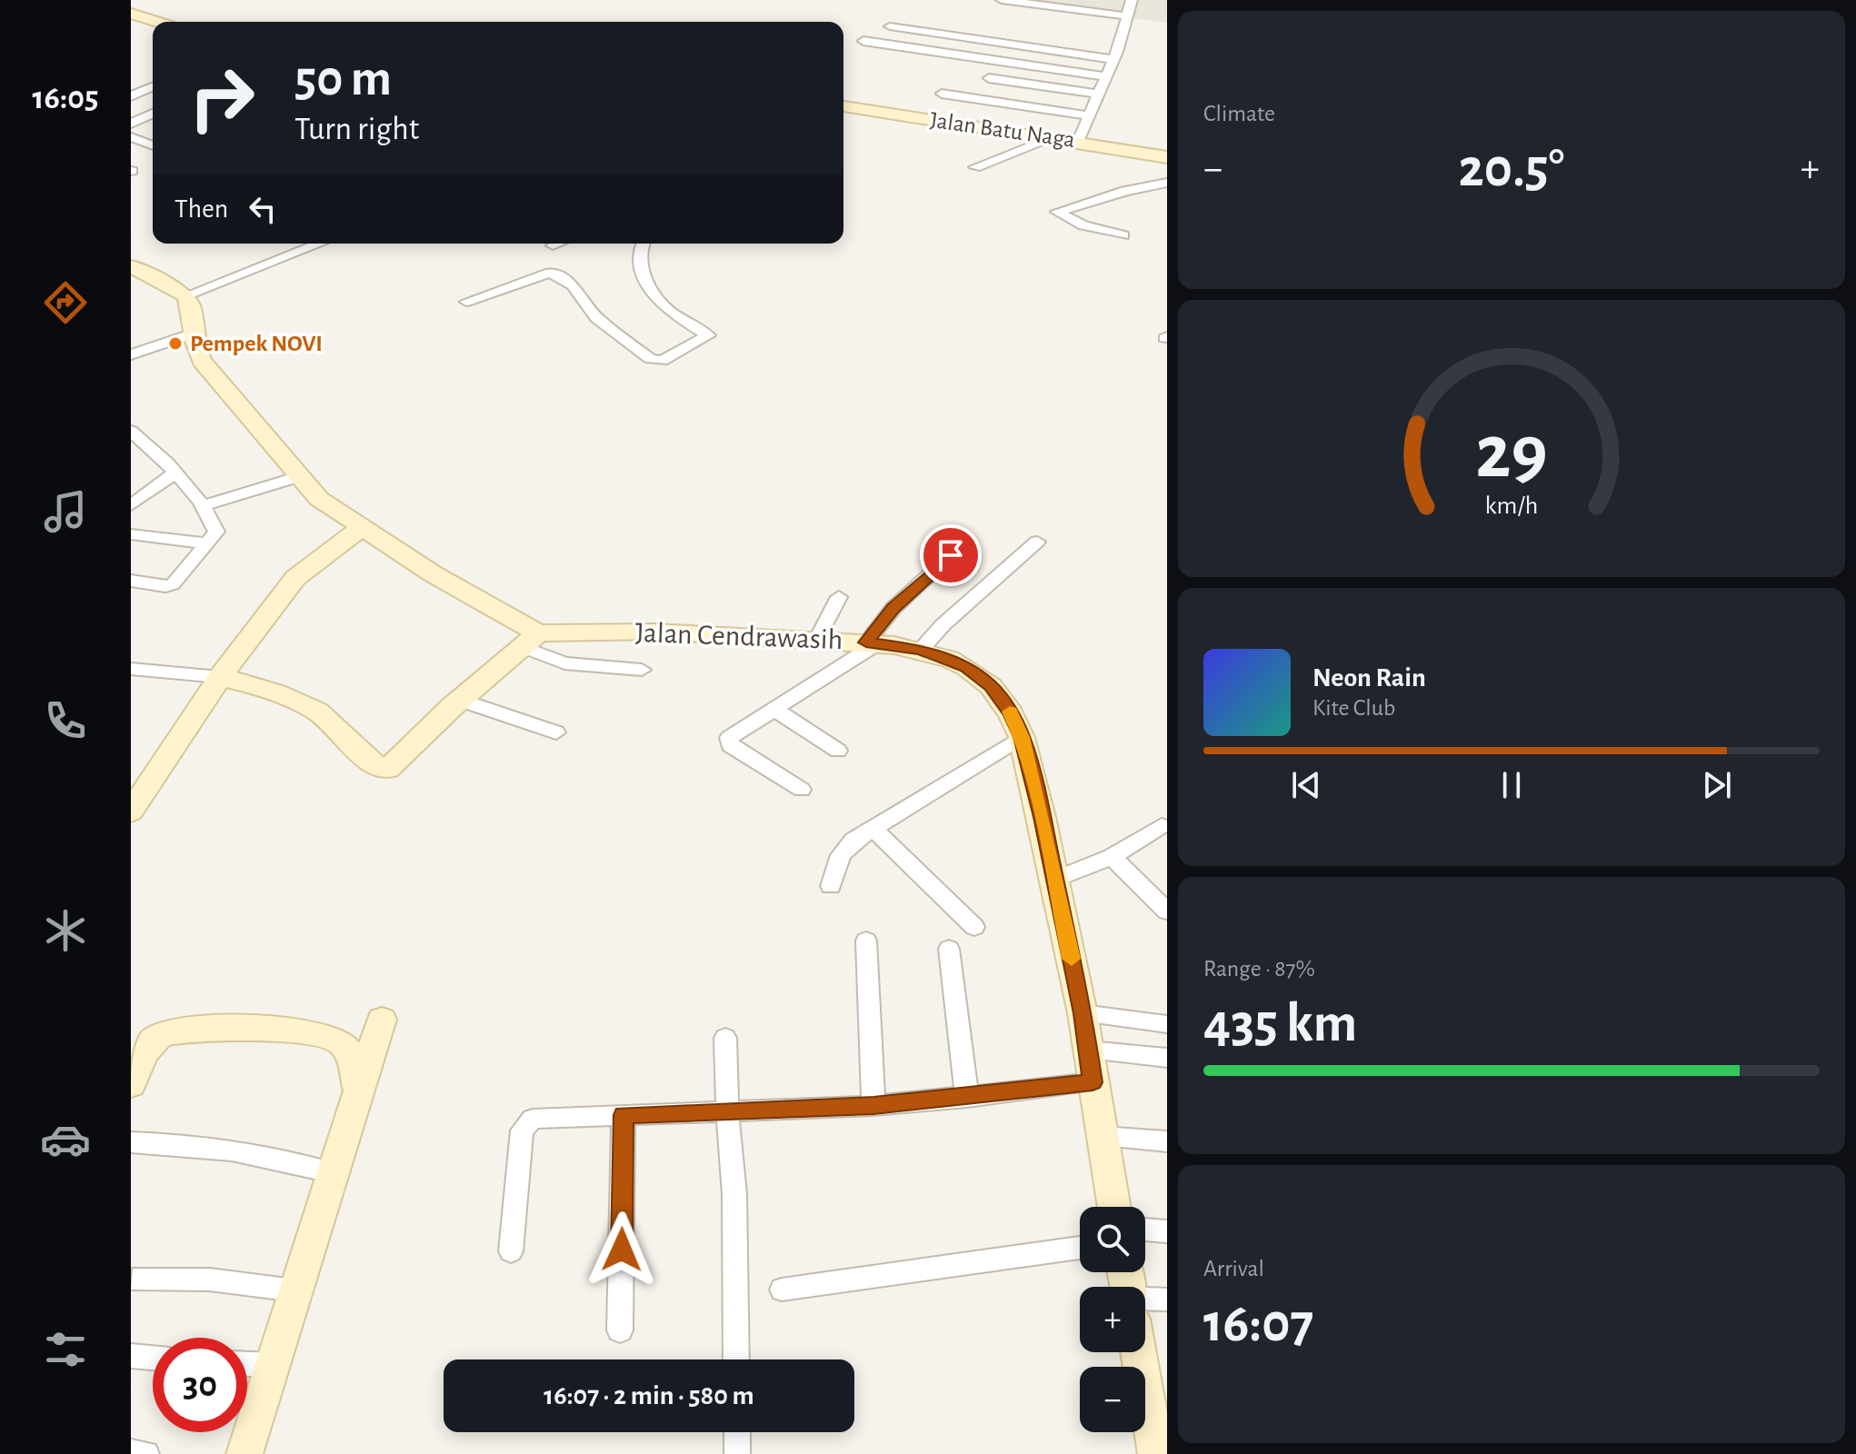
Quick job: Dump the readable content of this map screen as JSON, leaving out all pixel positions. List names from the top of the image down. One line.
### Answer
{"streets":{"street":["Jalan Batu Naga","Jalan Cendrawasih"]},"places":["Pempek NOVI"],"page":{"tabs":"16:05","tile":["Climate",["Range · 87%","435 km"],["Arrival","16:07"]],"turn":["50 m","Turn right"],"heat":["−","20.5°","+"],"then":"Then","song":["Neon Rain","Kite Club"],"map_buttons":["+","−"],"limit":"30","trip":"16:07 · 2 min · 580 m","gauge":["29","km/h"]}}
